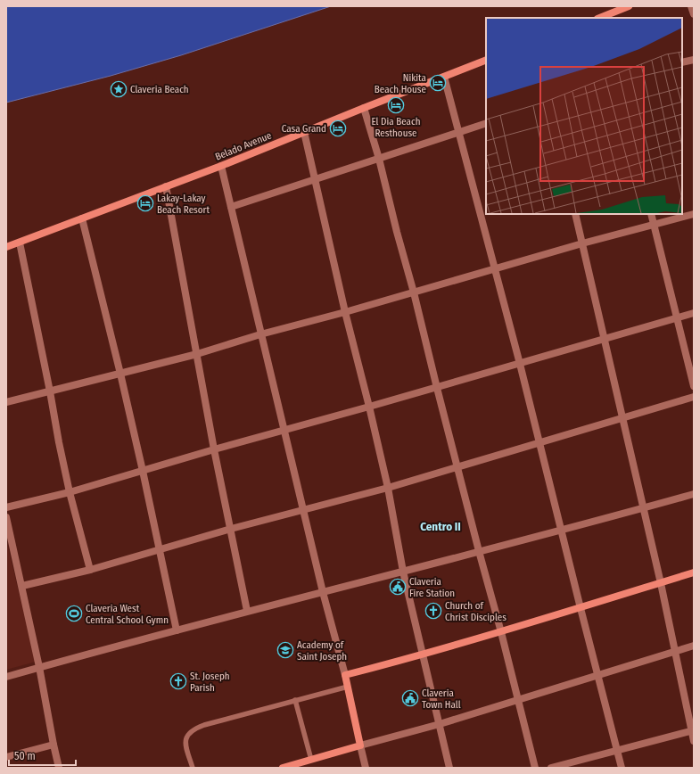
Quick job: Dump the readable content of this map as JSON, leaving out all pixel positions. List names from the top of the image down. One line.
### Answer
{"streets":{"street":["Belado Avenue"]},"districts":["Centro II"],"places":{"hotel":["Nikita Beach House","El Dia Beach Resthouse","Casa Grand","Lakay-Lakay Beach Resort"],"place":["Claveria Beach"],"public building":["Claveria Fire Station","Claveria Town Hall"],"church":["Church of Christ Disciples","St. Joseph Parish"],"sports":["Claveria West Central School Gymn"],"school or university":["Academy of Saint Joseph"]},"scale_bar":"50 m"}
